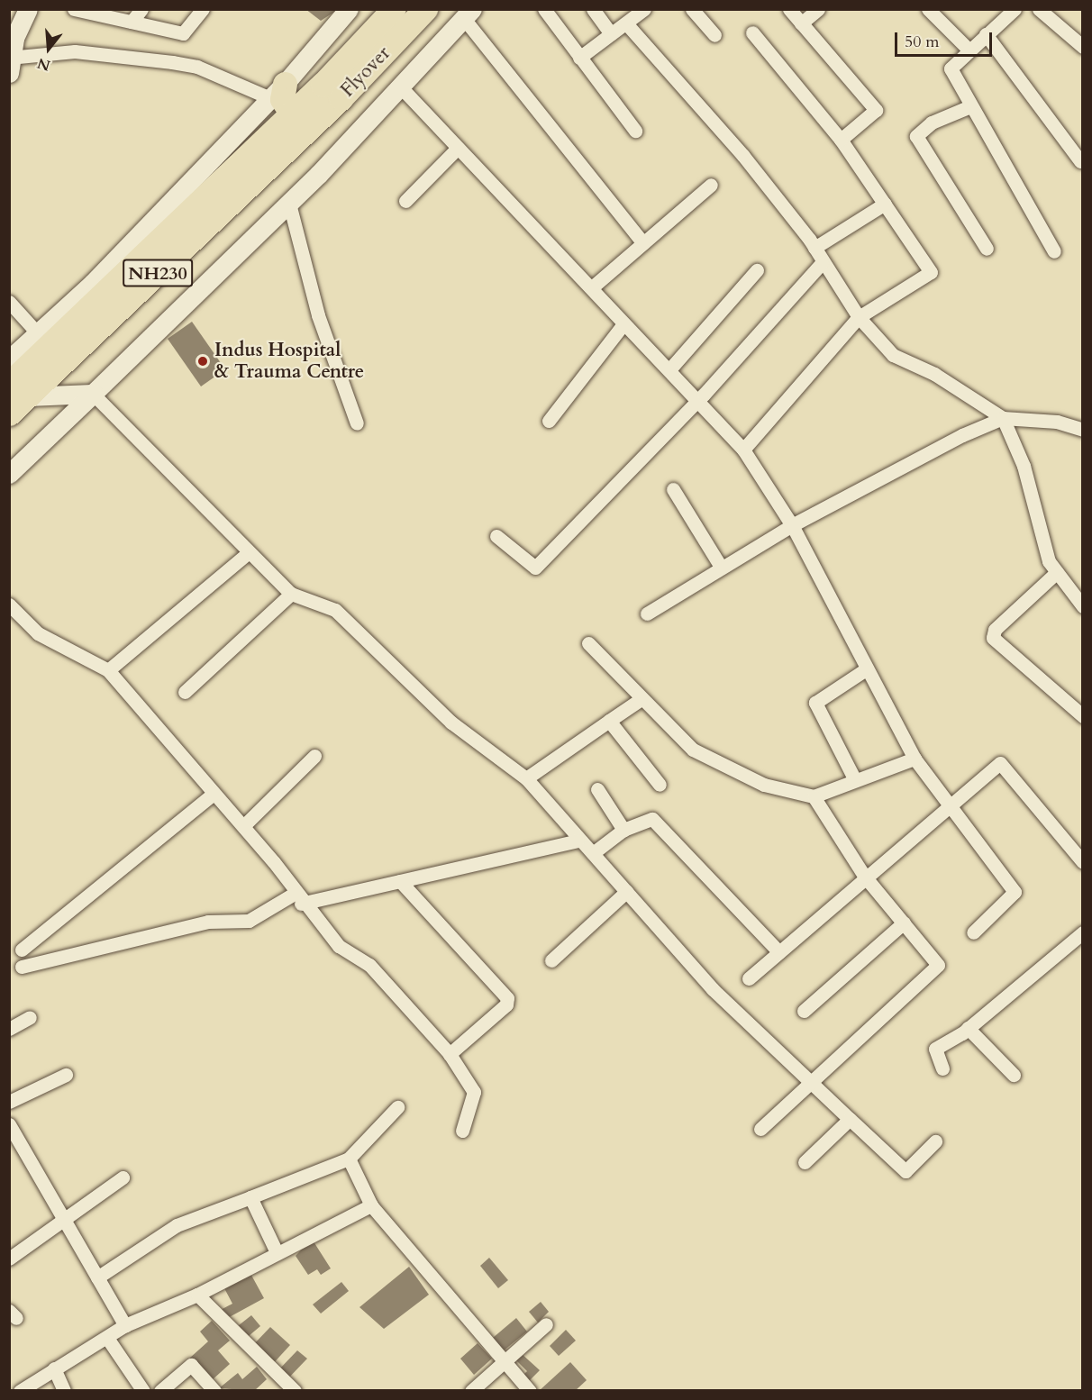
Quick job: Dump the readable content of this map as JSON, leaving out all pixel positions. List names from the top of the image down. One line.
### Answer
{"streets":{"highway":["Flyover","NH230"]},"crossings":[["Flyover","NH230"]],"places":["Indus Hospital & Trauma Centre"],"scale_bar":"50 m","north":"bottom"}
